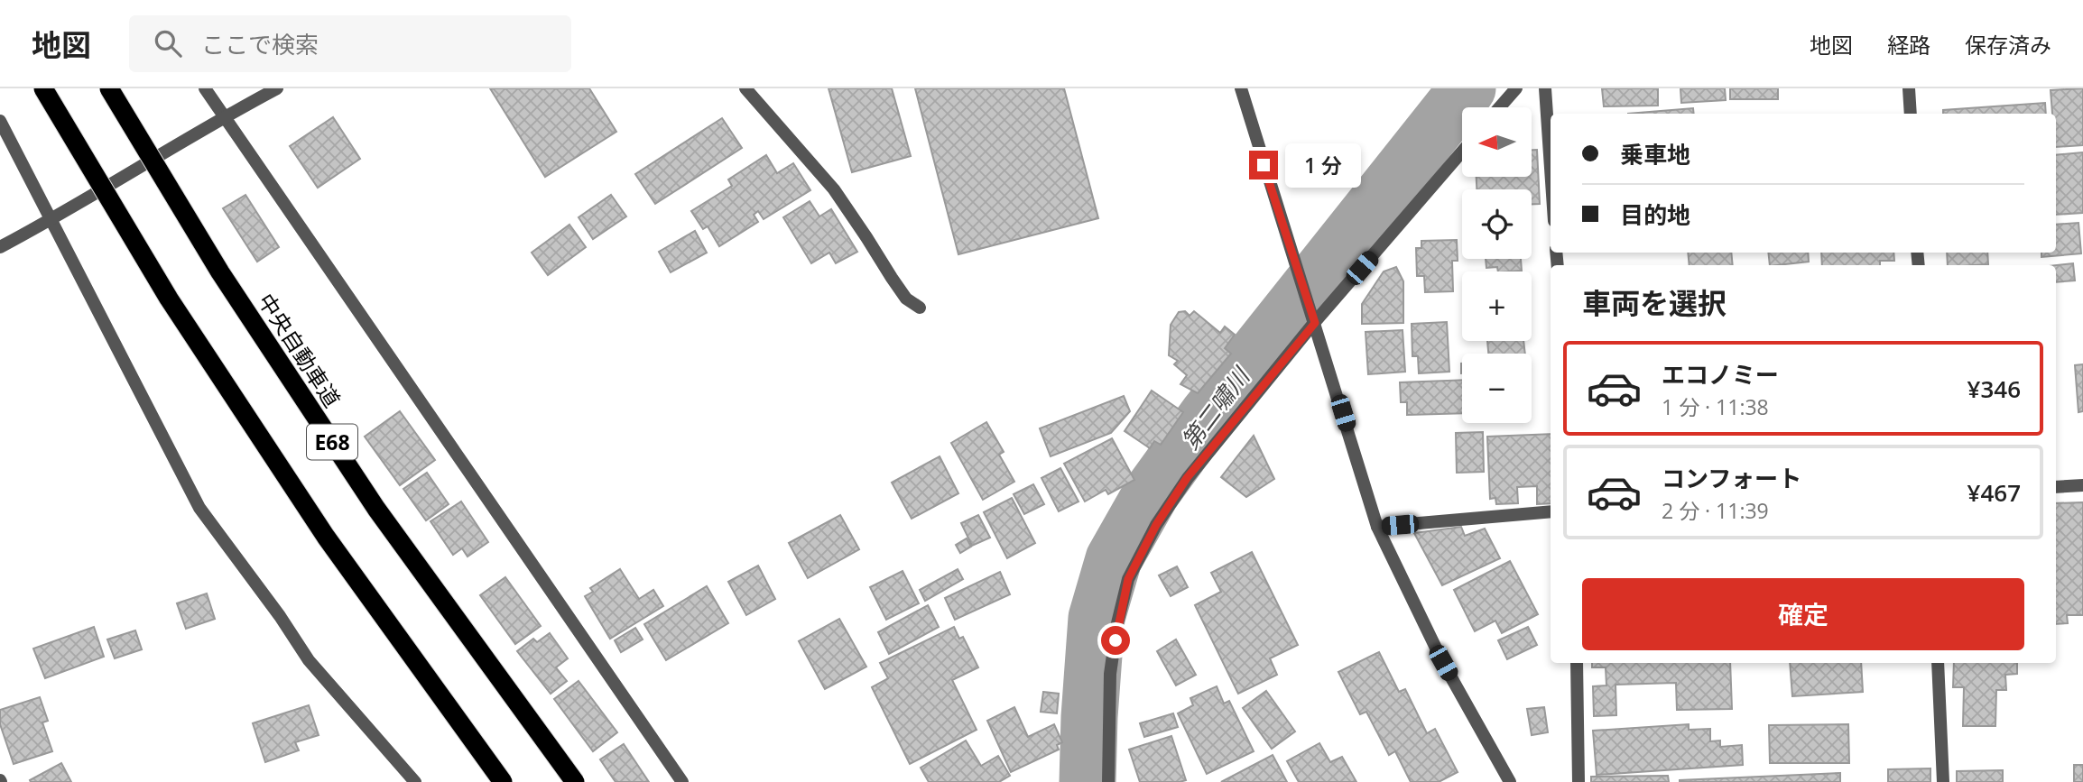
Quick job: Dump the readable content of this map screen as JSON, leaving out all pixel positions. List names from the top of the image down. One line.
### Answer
{"streets":{"highway":["中央自動車道","E68"]},"water":["第二嘯川"],"north":"left","page":{"header":"地図","search":"ここで検索","nav":["地図","経路","保存済み"],"map_buttons":["+","−"],"banner":["乗車地","目的地"],"bubble":"1 分","heading":"車両を選択","list":[{"name":"エコノミー","note":"1 分 · 11:38","value":"¥346"},{"name":"コンフォート","note":"2 分 · 11:39","value":"¥467"}],"buttons":"確定"}}
